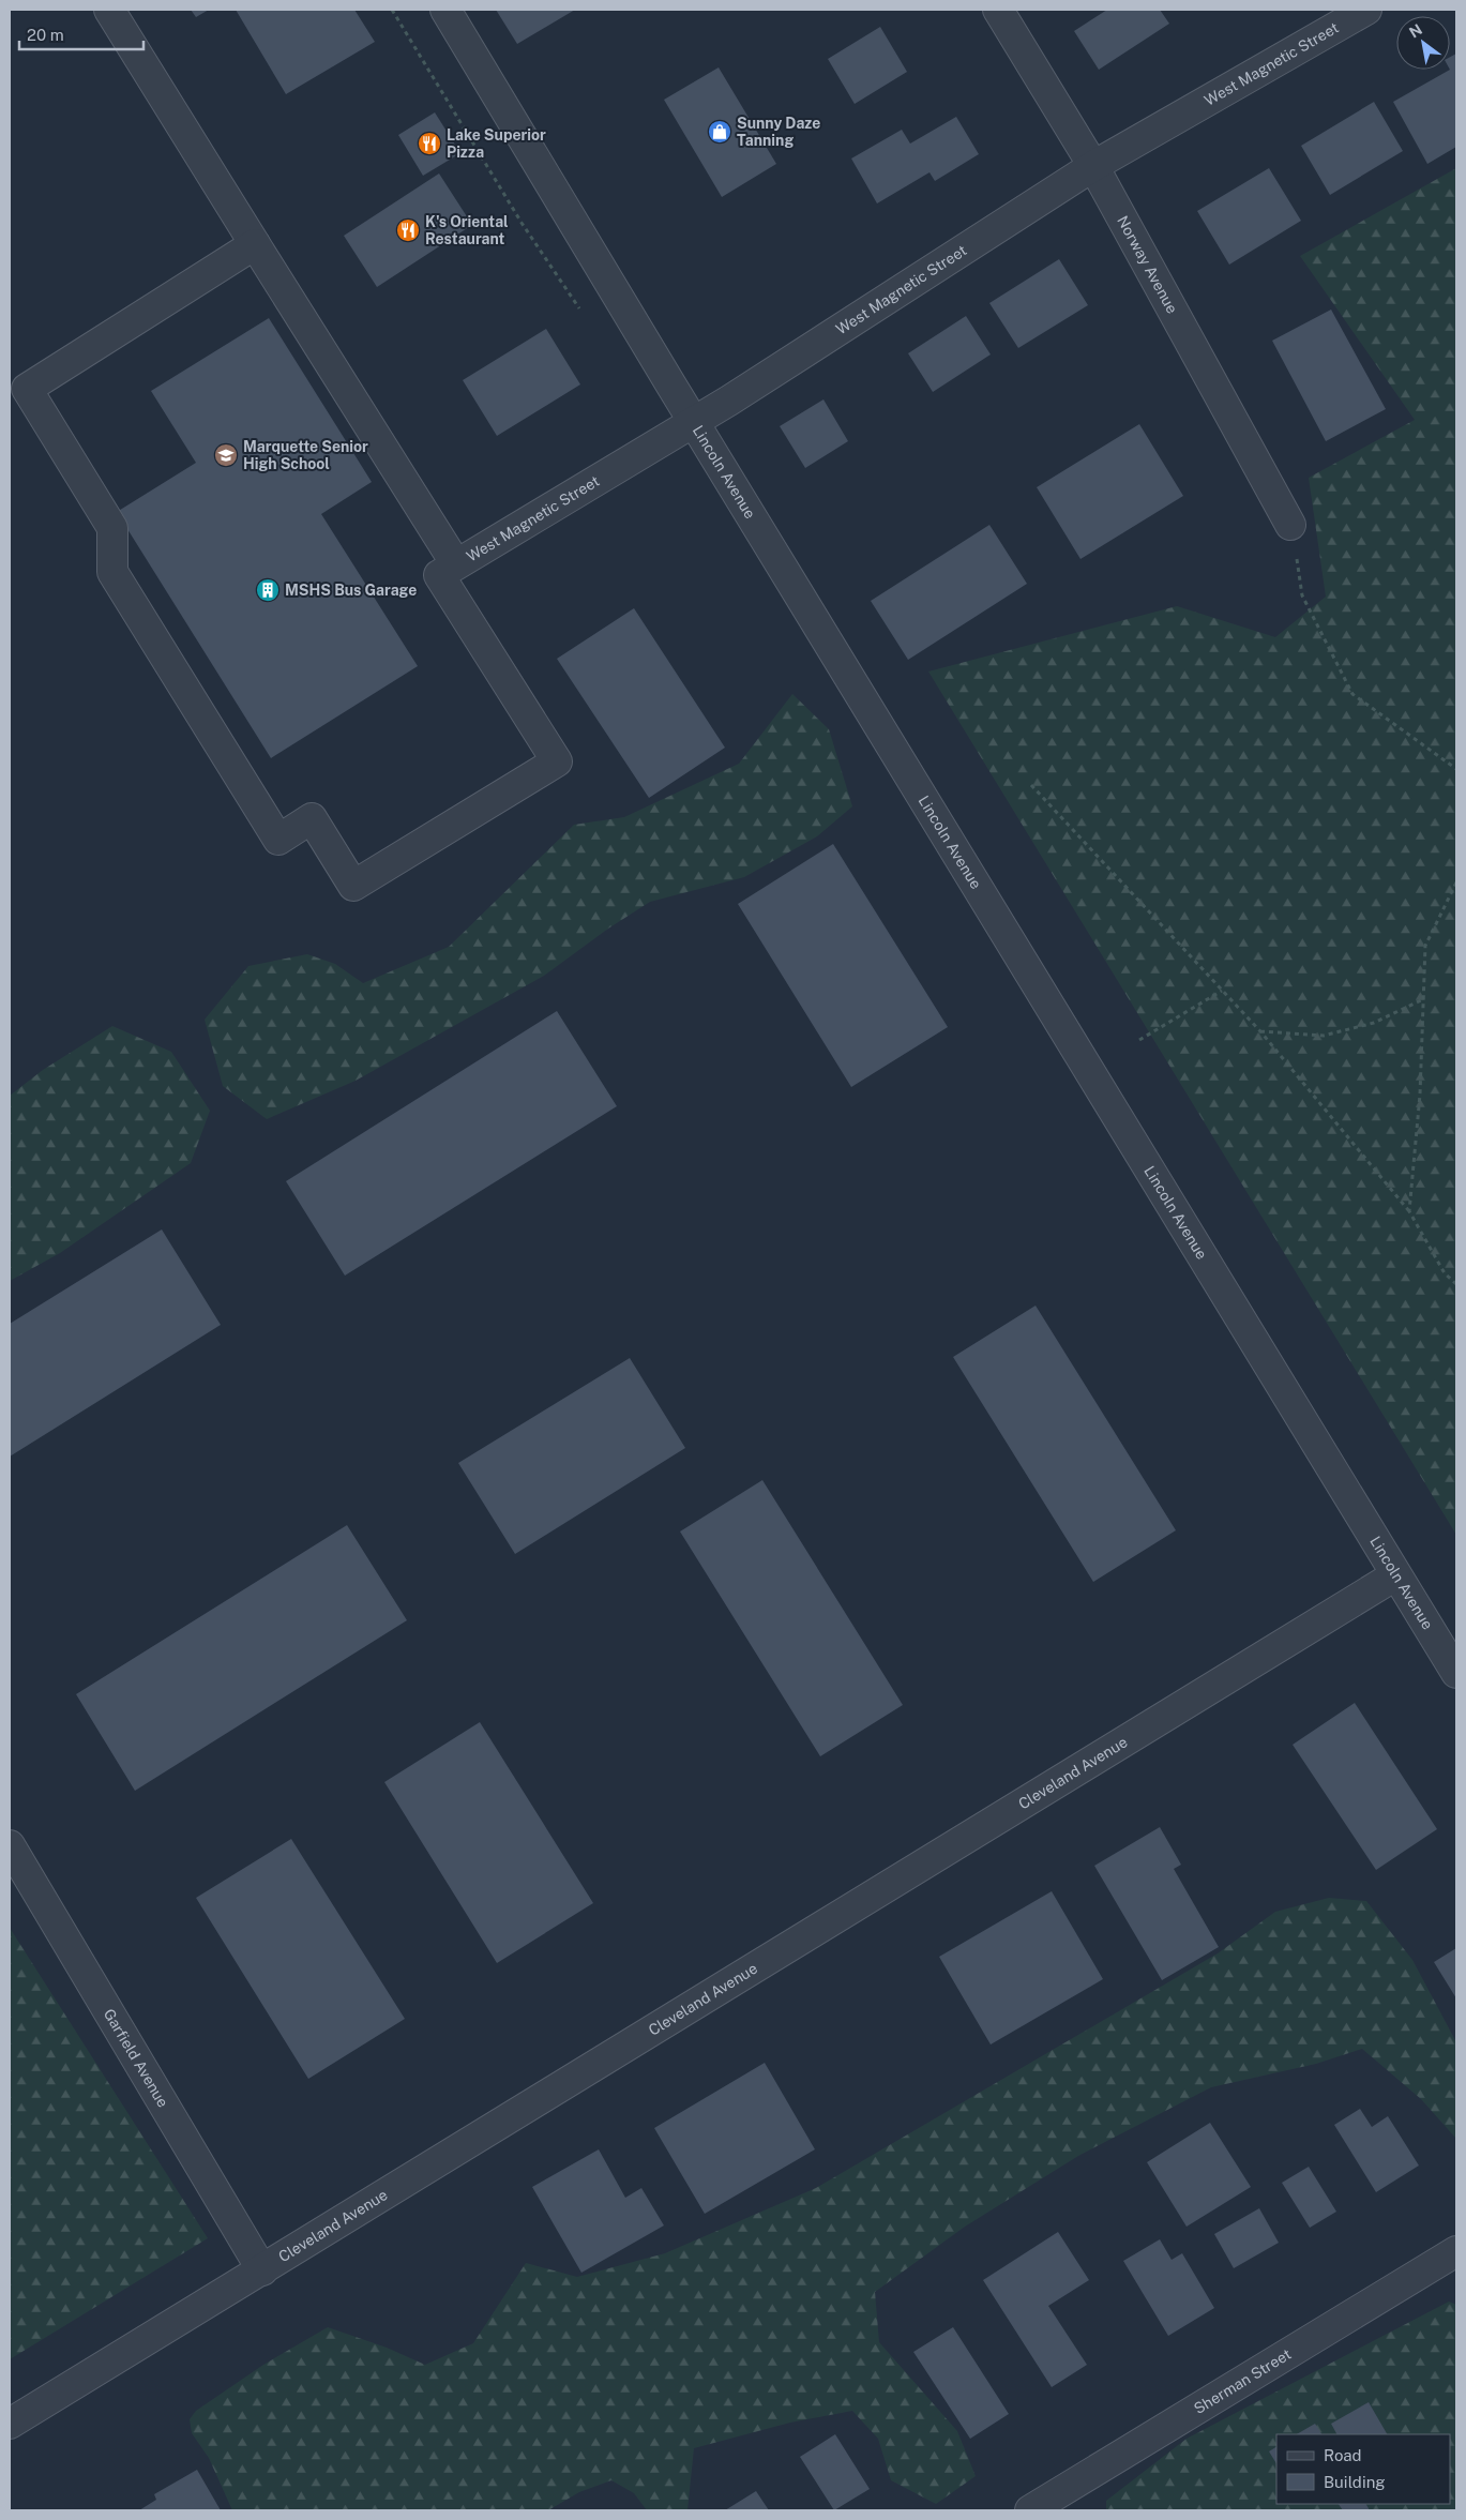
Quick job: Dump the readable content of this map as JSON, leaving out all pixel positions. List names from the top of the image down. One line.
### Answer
{"streets":{"street":["West Magnetic Street","Norway Avenue","Lincoln Avenue","Cleveland Avenue","Garfield Avenue","Sherman Street"]},"crossings":[["West Magnetic Street","Norway Avenue"],["West Magnetic Street","Lincoln Avenue"],["Lincoln Avenue","Cleveland Avenue"],["Cleveland Avenue","Garfield Avenue"]],"places":{"shop":["Sunny Daze Tanning"],"restaurant":["Lake Superior Pizza","K's Oriental Restaurant"],"school or university":["Marquette Senior High School"],"building":["MSHS Bus Garage"]},"legend":["Road","Building"],"scale_bar":"20 m","north":"top left"}
